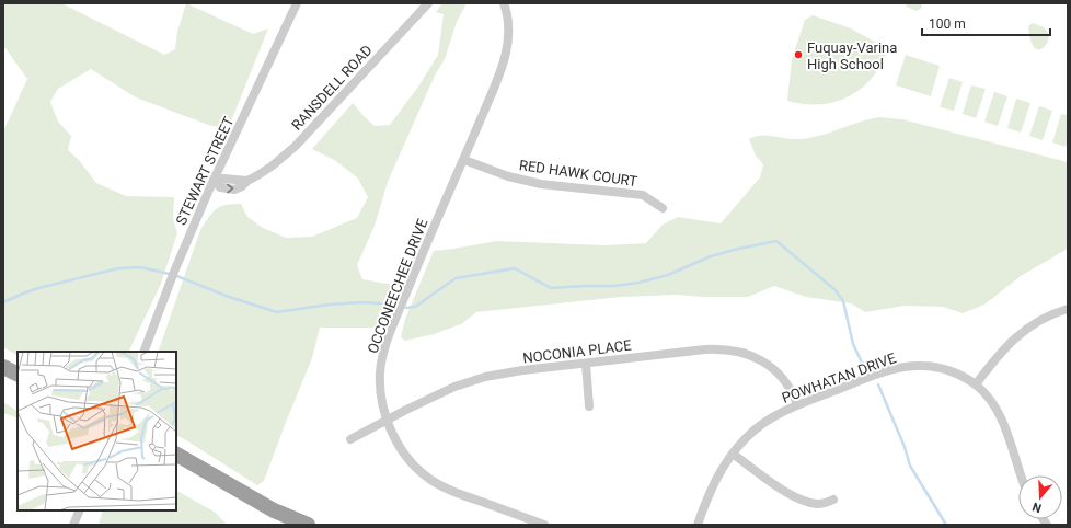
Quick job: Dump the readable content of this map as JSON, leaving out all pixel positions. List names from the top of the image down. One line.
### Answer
{"streets":{"street":["RANSDELL ROAD","STEWART STREET","RED HAWK COURT","OCCONEECHEE DRIVE","NOCONIA PLACE","POWHATAN DRIVE"]},"crossings":[["RANSDELL ROAD","STEWART STREET"],["RED HAWK COURT","OCCONEECHEE DRIVE"],["OCCONEECHEE DRIVE","NOCONIA PLACE"],["NOCONIA PLACE","POWHATAN DRIVE"]],"places":["Fuquay-Varina High School"],"scale_bar":"100 m","north":"bottom"}
